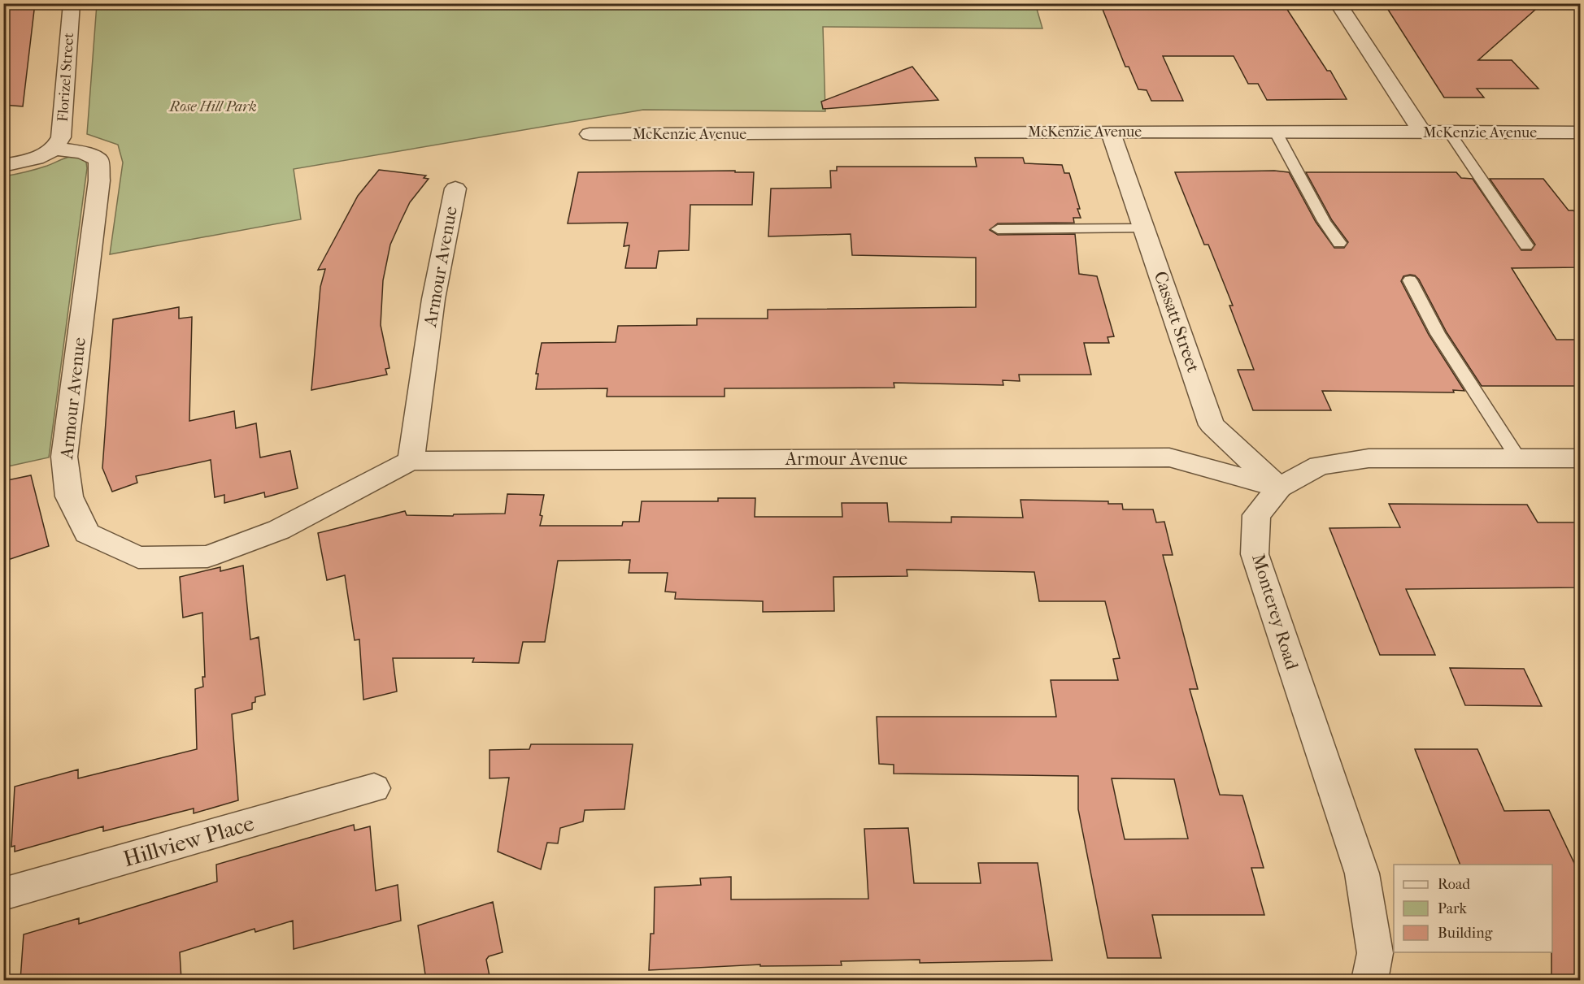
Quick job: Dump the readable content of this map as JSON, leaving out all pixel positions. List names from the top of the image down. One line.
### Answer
{"streets":{"street":["Florizel Street","McKenzie Avenue","Armour Avenue","Cassatt Street","Monterey Road","Hillview Place"]},"crossings":[["Florizel Street","Armour Avenue"],["McKenzie Avenue","Cassatt Street"],["Armour Avenue","Cassatt Street"],["Armour Avenue","Monterey Road"],["Cassatt Street","Monterey Road"]],"parks":["Rose Hill Park"],"legend":["Road","Park","Building"]}
